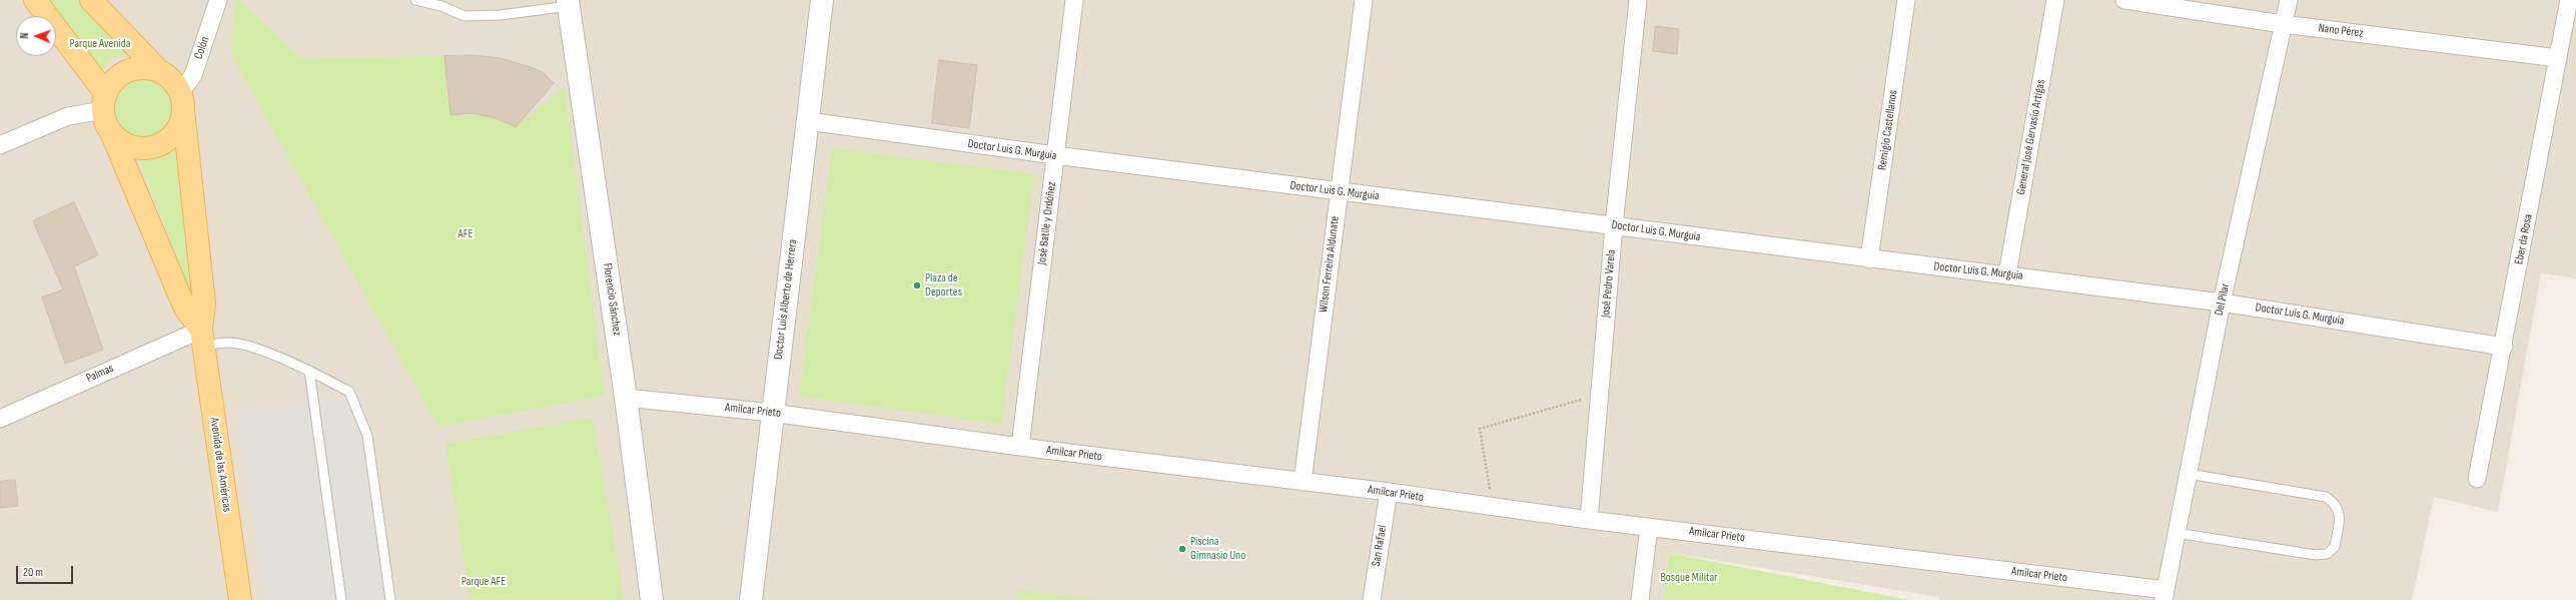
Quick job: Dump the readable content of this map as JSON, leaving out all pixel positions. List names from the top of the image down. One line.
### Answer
{"streets":{"main road":["Avenida de las Américas"],"street":["Nano Pérez","Colón","Remigio Castellanos","General José Gervasio Artigas","Doctor Luis G. Murguia","José Batlle y Ordóñez","Eber da Rosa","Wilson Ferreira Aldunate","José Pedro Varela","Florencio Sánchez","Doctor Luis Alberto de Herrera","Del Pilar","Palmas","Amilcar Prieto","San Rafael"]},"crossings":[["Nano Pérez","Eber da Rosa"],["Nano Pérez","Del Pilar"],["Colón","Avenida de las Américas"],["Remigio Castellanos","Doctor Luis G. Murguia"],["General José Gervasio Artigas","Doctor Luis G. Murguia"],["Doctor Luis G. Murguia","José Batlle y Ordóñez"],["Doctor Luis G. Murguia","Eber da Rosa"],["Doctor Luis G. Murguia","Wilson Ferreira Aldunate"],["Doctor Luis G. Murguia","José Pedro Varela"],["Doctor Luis G. Murguia","Doctor Luis Alberto de Herrera"],["Doctor Luis G. Murguia","Del Pilar"],["José Batlle y Ordóñez","Amilcar Prieto"],["Wilson Ferreira Aldunate","Amilcar Prieto"],["José Pedro Varela","Amilcar Prieto"],["Florencio Sánchez","Amilcar Prieto"],["Doctor Luis Alberto de Herrera","Amilcar Prieto"],["Del Pilar","Amilcar Prieto"],["Palmas","Avenida de las Américas"],["Amilcar Prieto","San Rafael"]],"parks":["Parque Avenida","AFE","Bosque Militar","Parque AFE"],"places":["Plaza de Deportes","Piscina Gimnasio Uno"],"scale_bar":"20 m","north":"left"}
